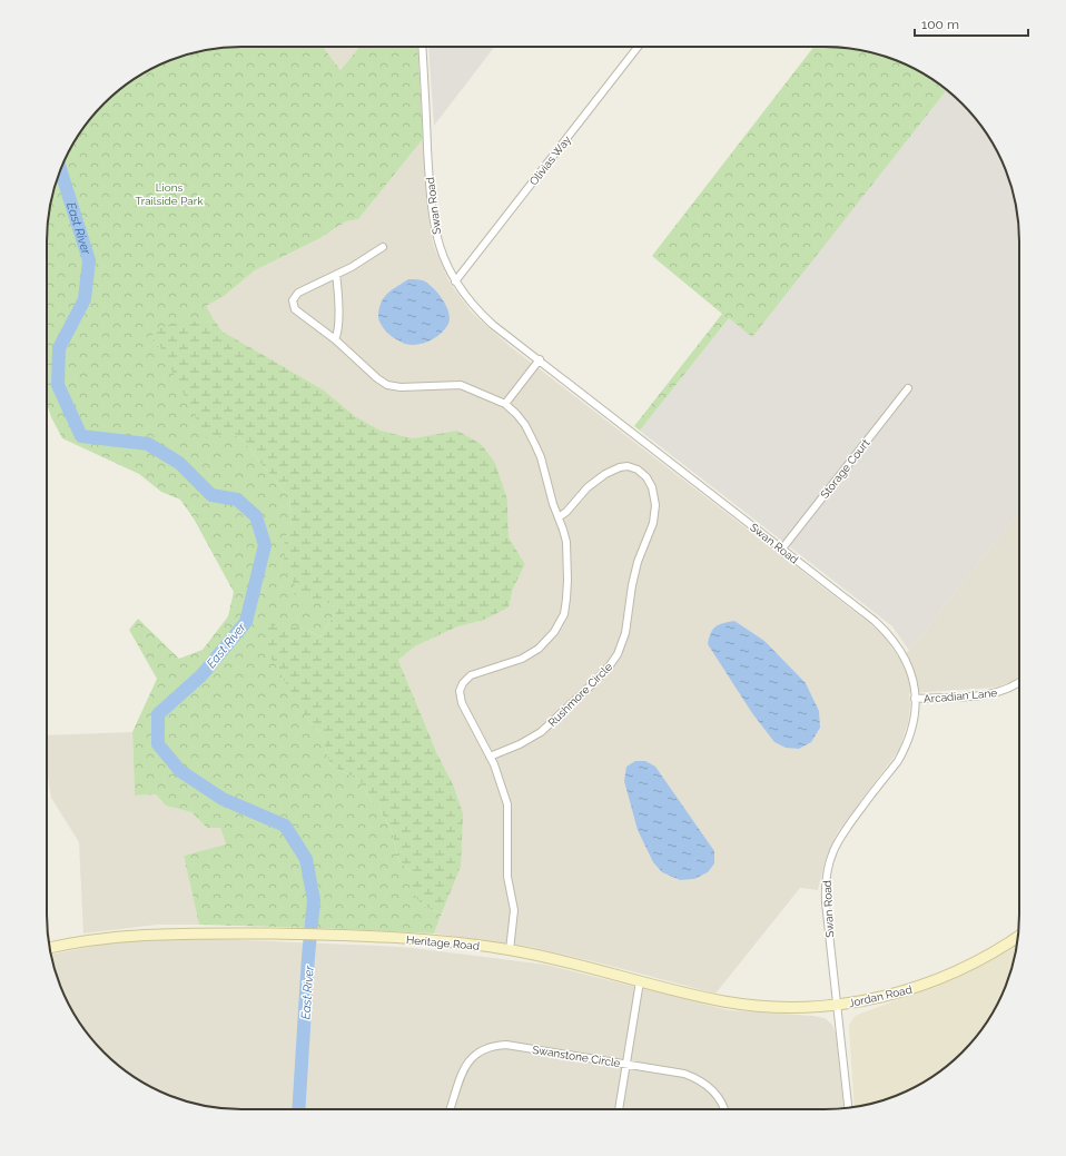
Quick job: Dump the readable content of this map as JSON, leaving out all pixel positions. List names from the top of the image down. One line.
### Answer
{"streets":{"main road":["Heritage Road","Jordan Road"],"street":["Olivias Way","Swan Road","Storage Court","Rushmore Circle","Arcadian Lane","Swanstone Circle"]},"crossings":[["Olivias Way","Swan Road"],["Swan Road","Storage Court"],["Swan Road","Arcadian Lane"],["Swan Road","Heritage Road"],["Swan Road","Jordan Road"],["Heritage Road","Jordan Road"]],"water":["East River"],"parks":["Lions Trailside Park"],"scale_bar":"100 m"}
